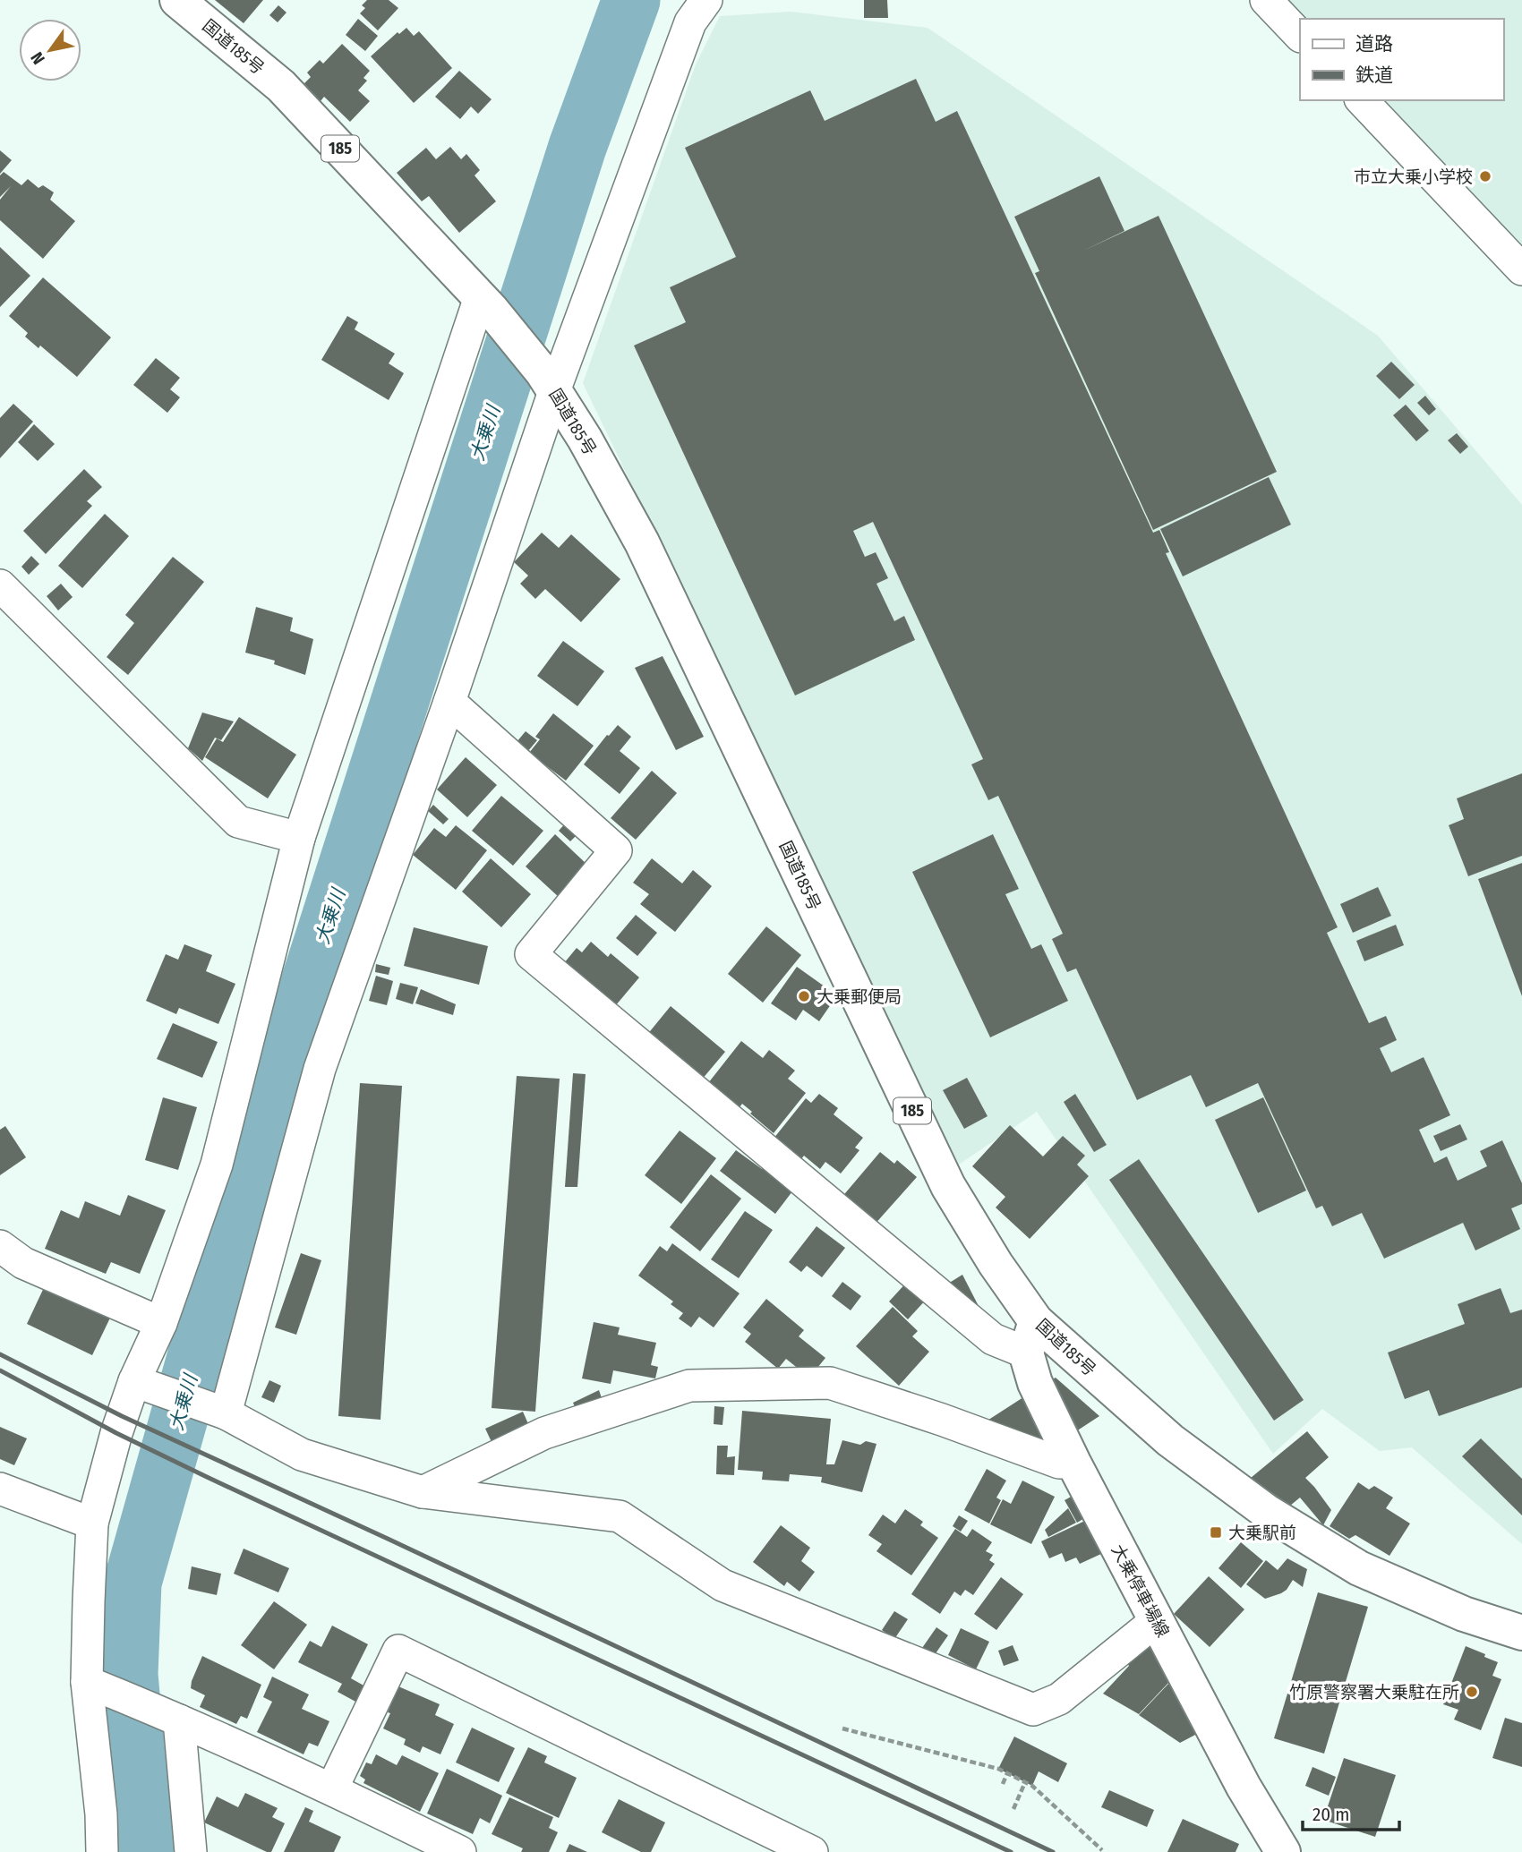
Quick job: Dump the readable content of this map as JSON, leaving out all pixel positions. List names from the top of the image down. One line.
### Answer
{"streets":{"main road":["国道185号","185","大乗停車場線"]},"crossings":[["国道185号","大乗停車場線"]],"water":["大乗川"],"places":{"other":["市立大乗小学校","大乗郵便局","竹原警察署大乗駐在所"],"transit":["大乗駅前"]},"legend":["道路","鉄道"],"scale_bar":"20 m","north":"bottom left"}
